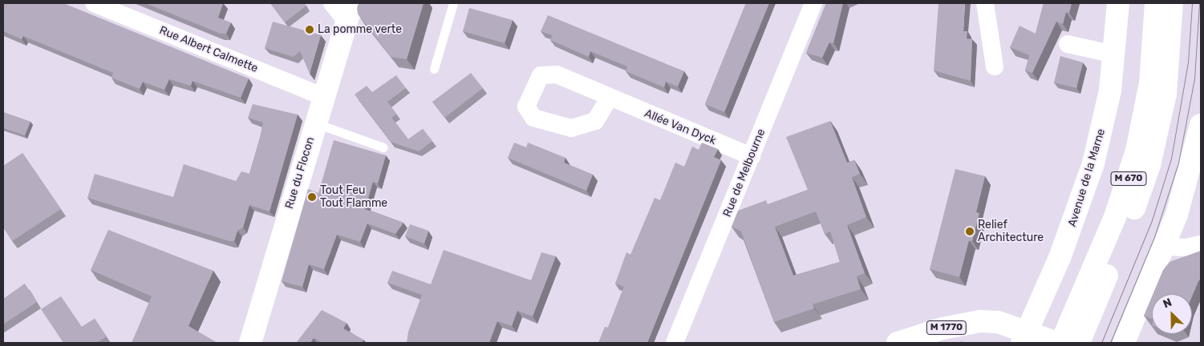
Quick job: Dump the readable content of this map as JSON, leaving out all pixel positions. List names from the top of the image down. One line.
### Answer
{"streets":{"street":["Rue Albert Calmette","Allée Van Dyck","Rue du Flocon","Rue de Melbourne","Avenue de la Marne","M 670","M 1770"]},"crossings":[["Rue Albert Calmette","Rue du Flocon"],["Allée Van Dyck","Rue de Melbourne"],["Avenue de la Marne","M 1770"]],"places":["La pomme verte","Tout Feu Tout Flamme","Relief Architecture"],"north":"top left"}
